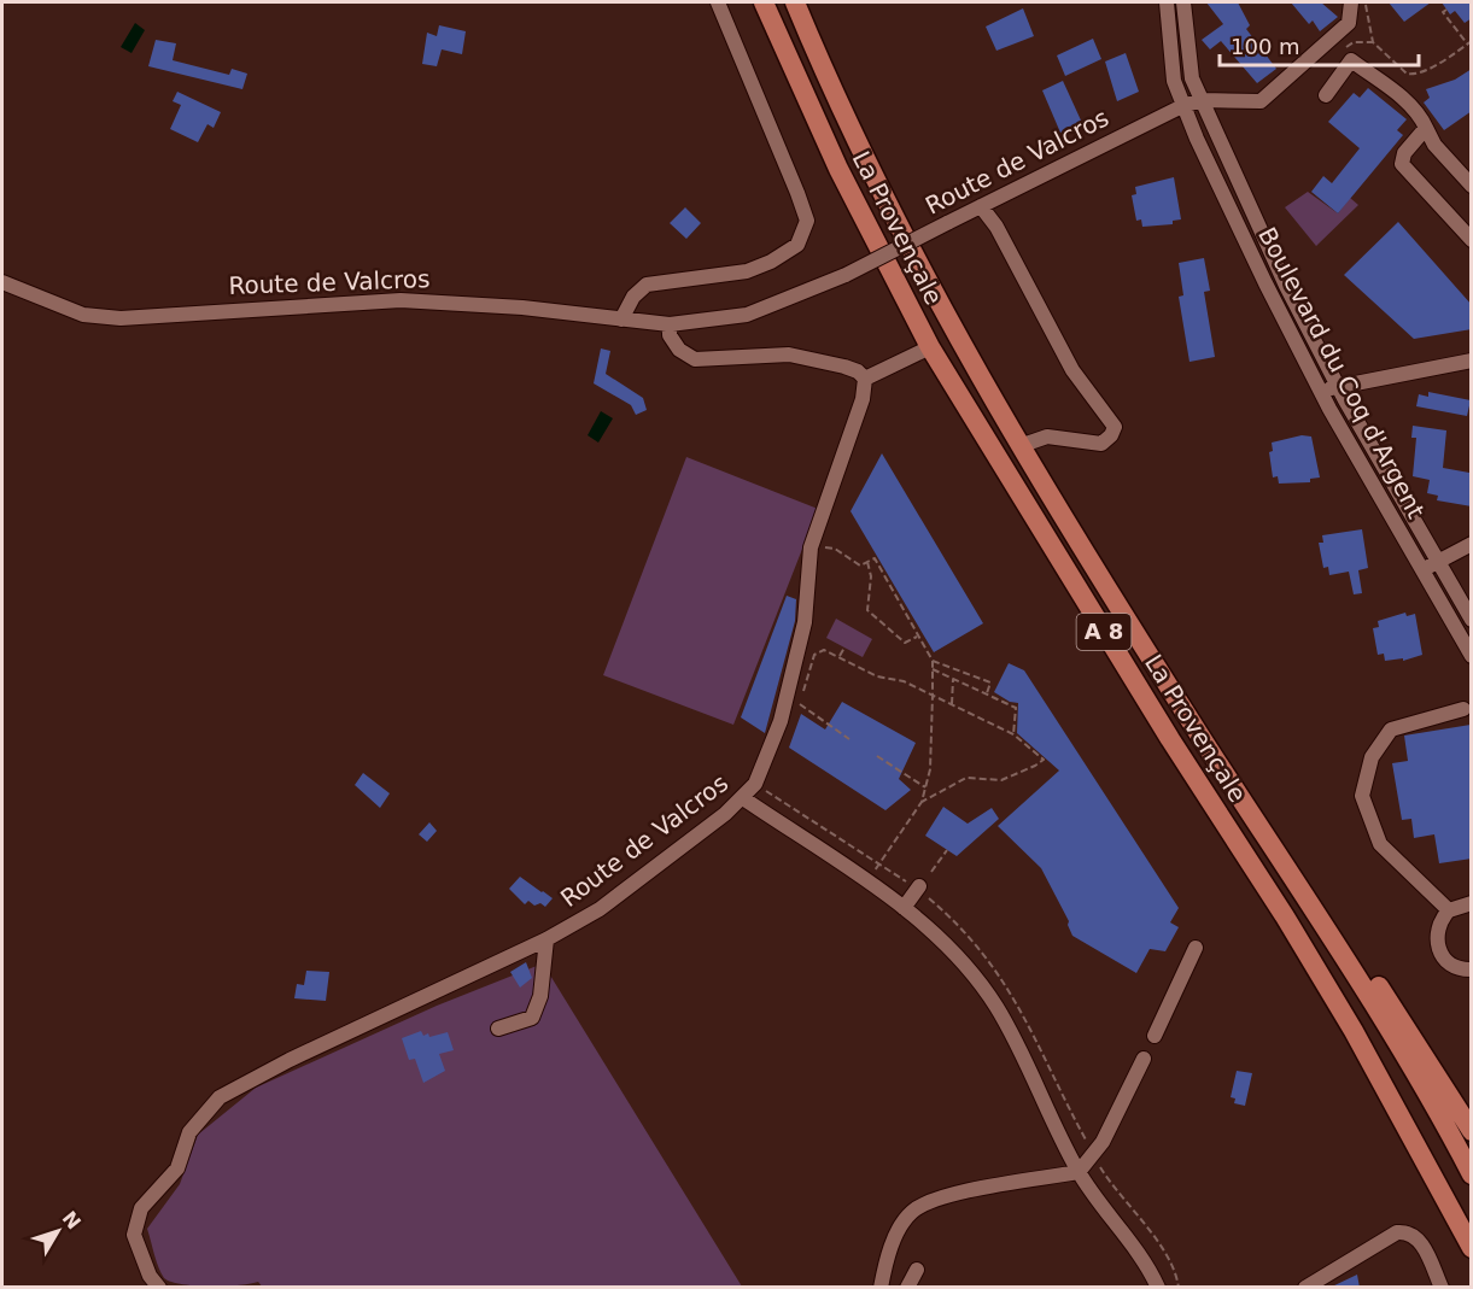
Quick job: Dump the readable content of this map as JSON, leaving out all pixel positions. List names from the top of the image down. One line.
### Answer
{"streets":{"highway":["La Provençale","A 8"],"street":["Route de Valcros","Boulevard du Coq d'Argent"]},"crossings":[["Route de Valcros","Boulevard du Coq d'Argent"]],"scale_bar":"100 m","north":"top right"}
